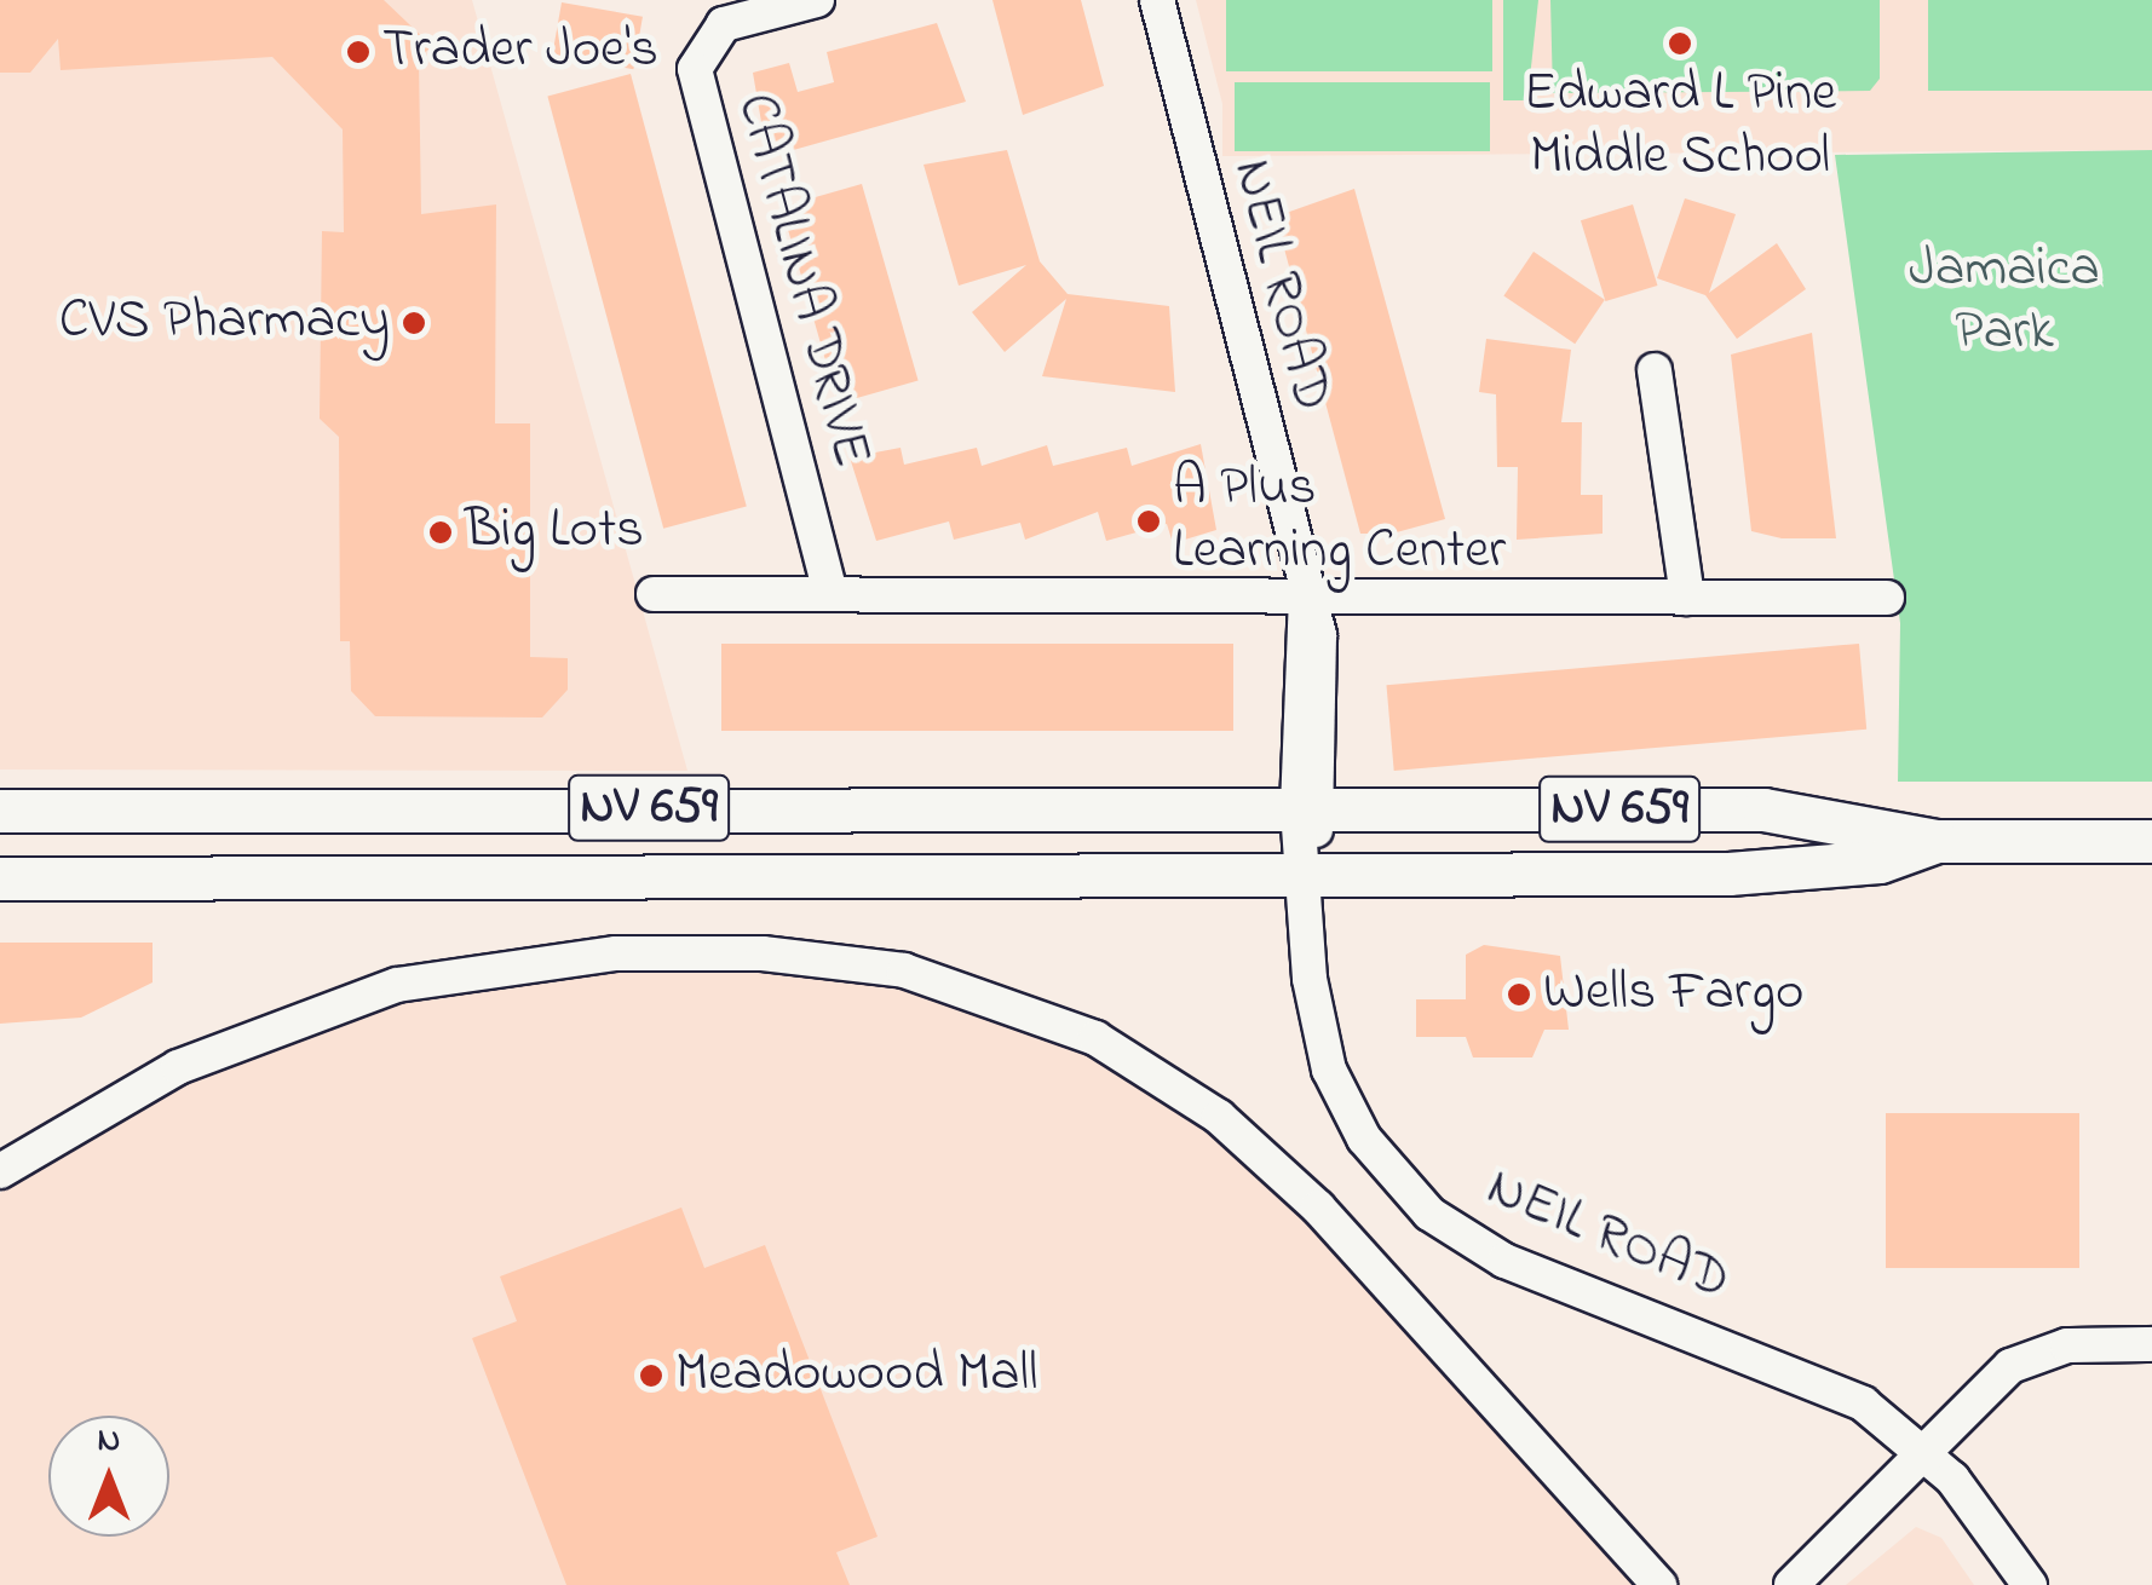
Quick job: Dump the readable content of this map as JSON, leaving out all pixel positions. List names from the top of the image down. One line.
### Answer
{"streets":{"main road":["NV 659"],"street":["CATALINA DRIVE","NEIL ROAD"]},"crossings":[["NEIL ROAD","NV 659"]],"parks":["Jamaica Park"],"places":["Edward L Pine Middle School","Trader Joe's","CVS Pharmacy","A Plus Learning Center","Big Lots","Wells Fargo","Meadowood Mall"],"north":"top"}
